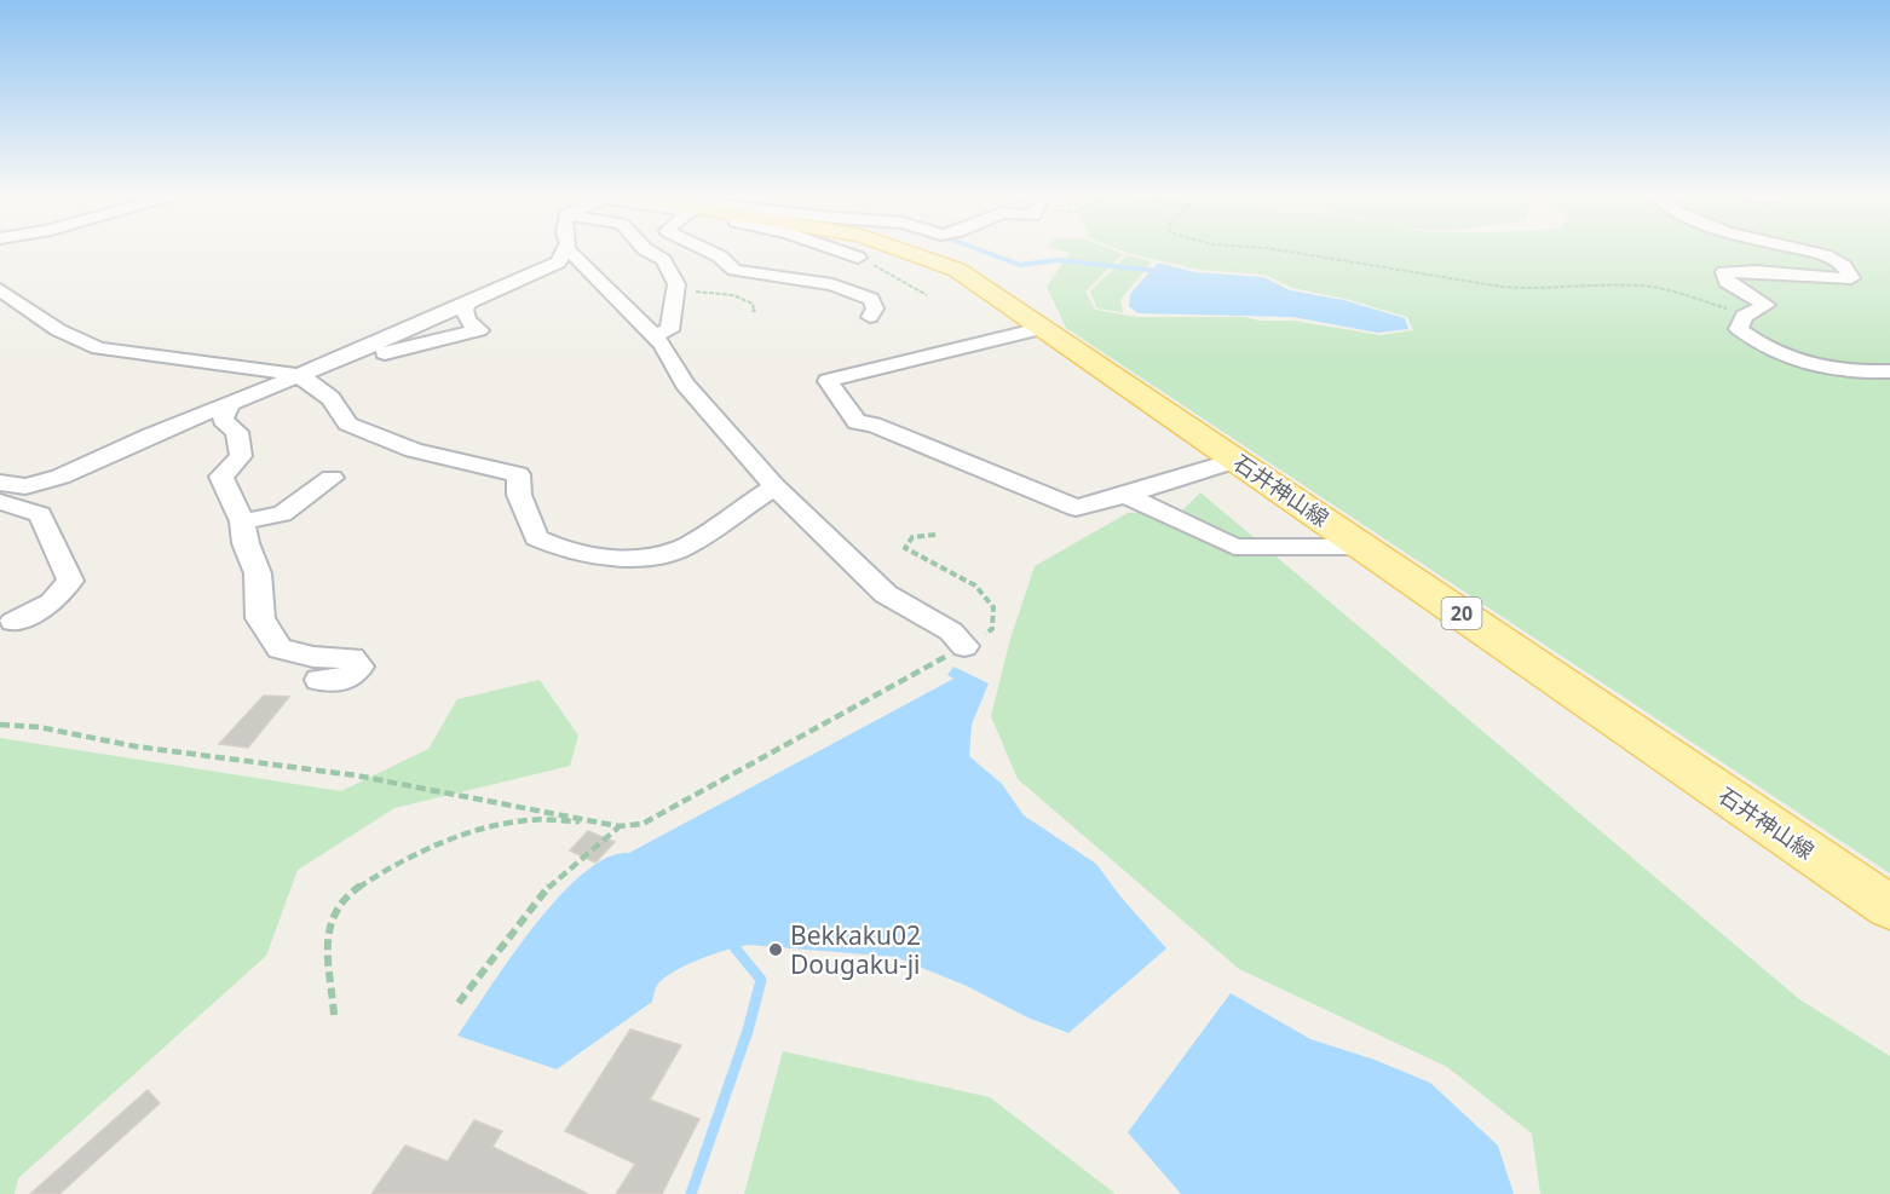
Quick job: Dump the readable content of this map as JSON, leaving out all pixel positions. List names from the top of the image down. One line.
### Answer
{"streets":{"main road":["石井神山線","20"]},"places":["Bekkaku02 Dougaku-ji"]}
